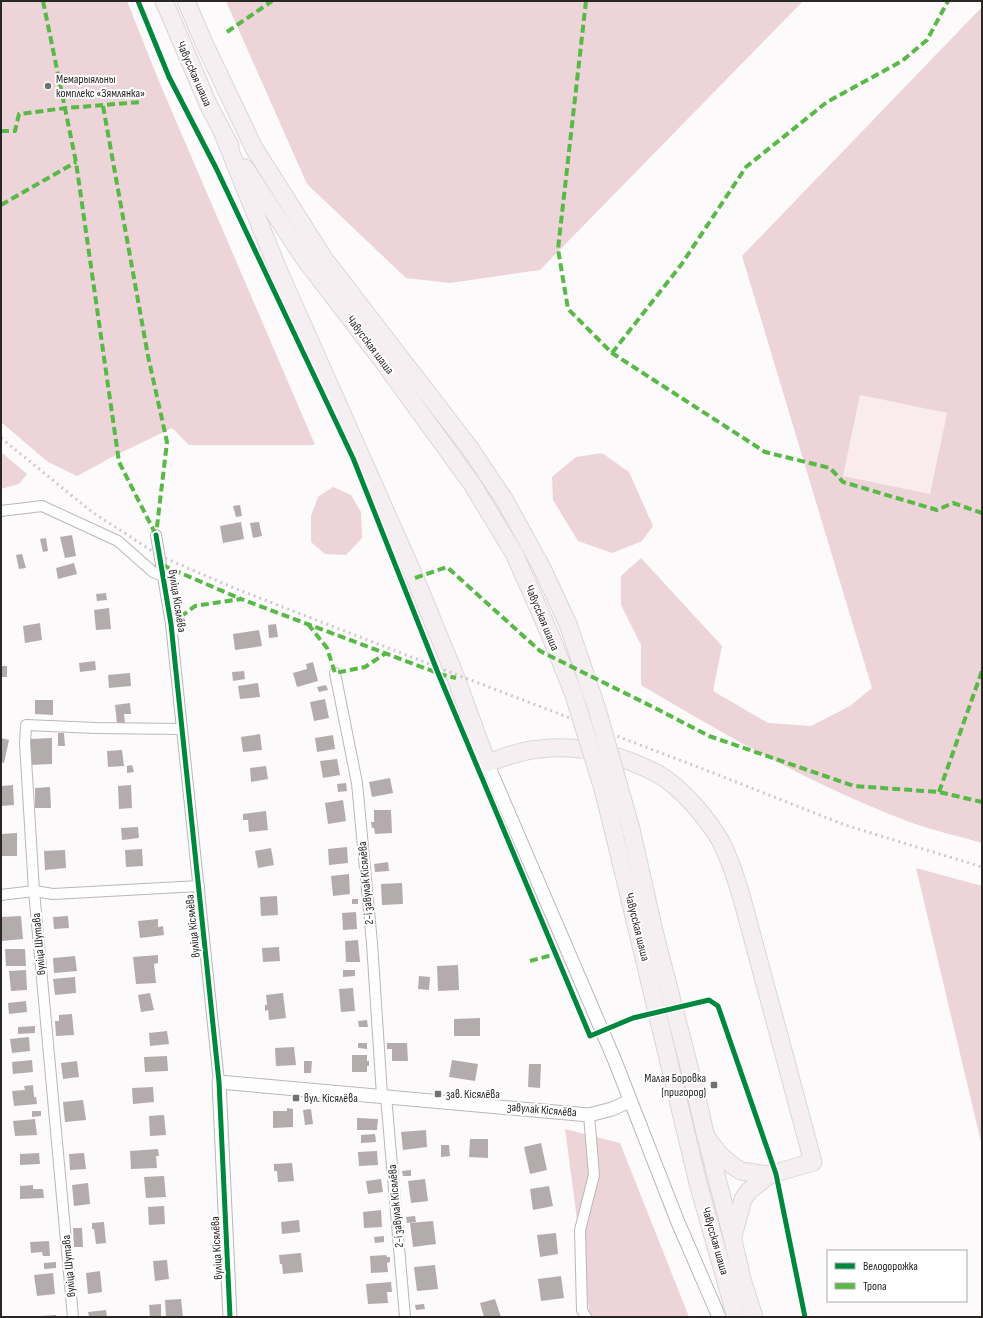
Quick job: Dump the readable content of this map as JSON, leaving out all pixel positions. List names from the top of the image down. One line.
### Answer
{"streets":{"main road":["Чавусская шаша"],"street":["вуліца Кісялёва","2-і завулак Кісялёва","вуліца Шутава","завулак Кісялёва"]},"crossings":[["вуліца Кісялёва","вуліца Шутава"],["вуліца Кісялёва","завулак Кісялёва"],["2-і завулак Кісялёва","завулак Кісялёва"]],"places":{"other":["Мемарыяльны комплекс «Зямлянка»"],"transit":["Малая Боровка (пригород)","зав. Кісялёва","вул. Кісялёва"]},"legend":["Велодорожка","Тропа"]}
